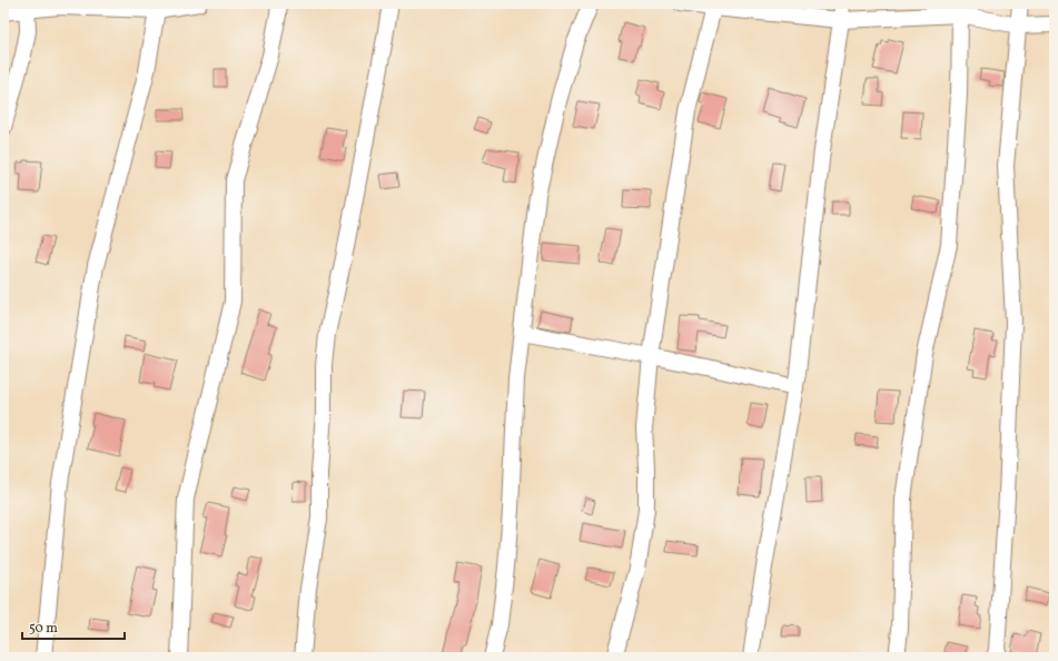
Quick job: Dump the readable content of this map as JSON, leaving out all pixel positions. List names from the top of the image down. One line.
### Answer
{"scale_bar":"50 m"}
